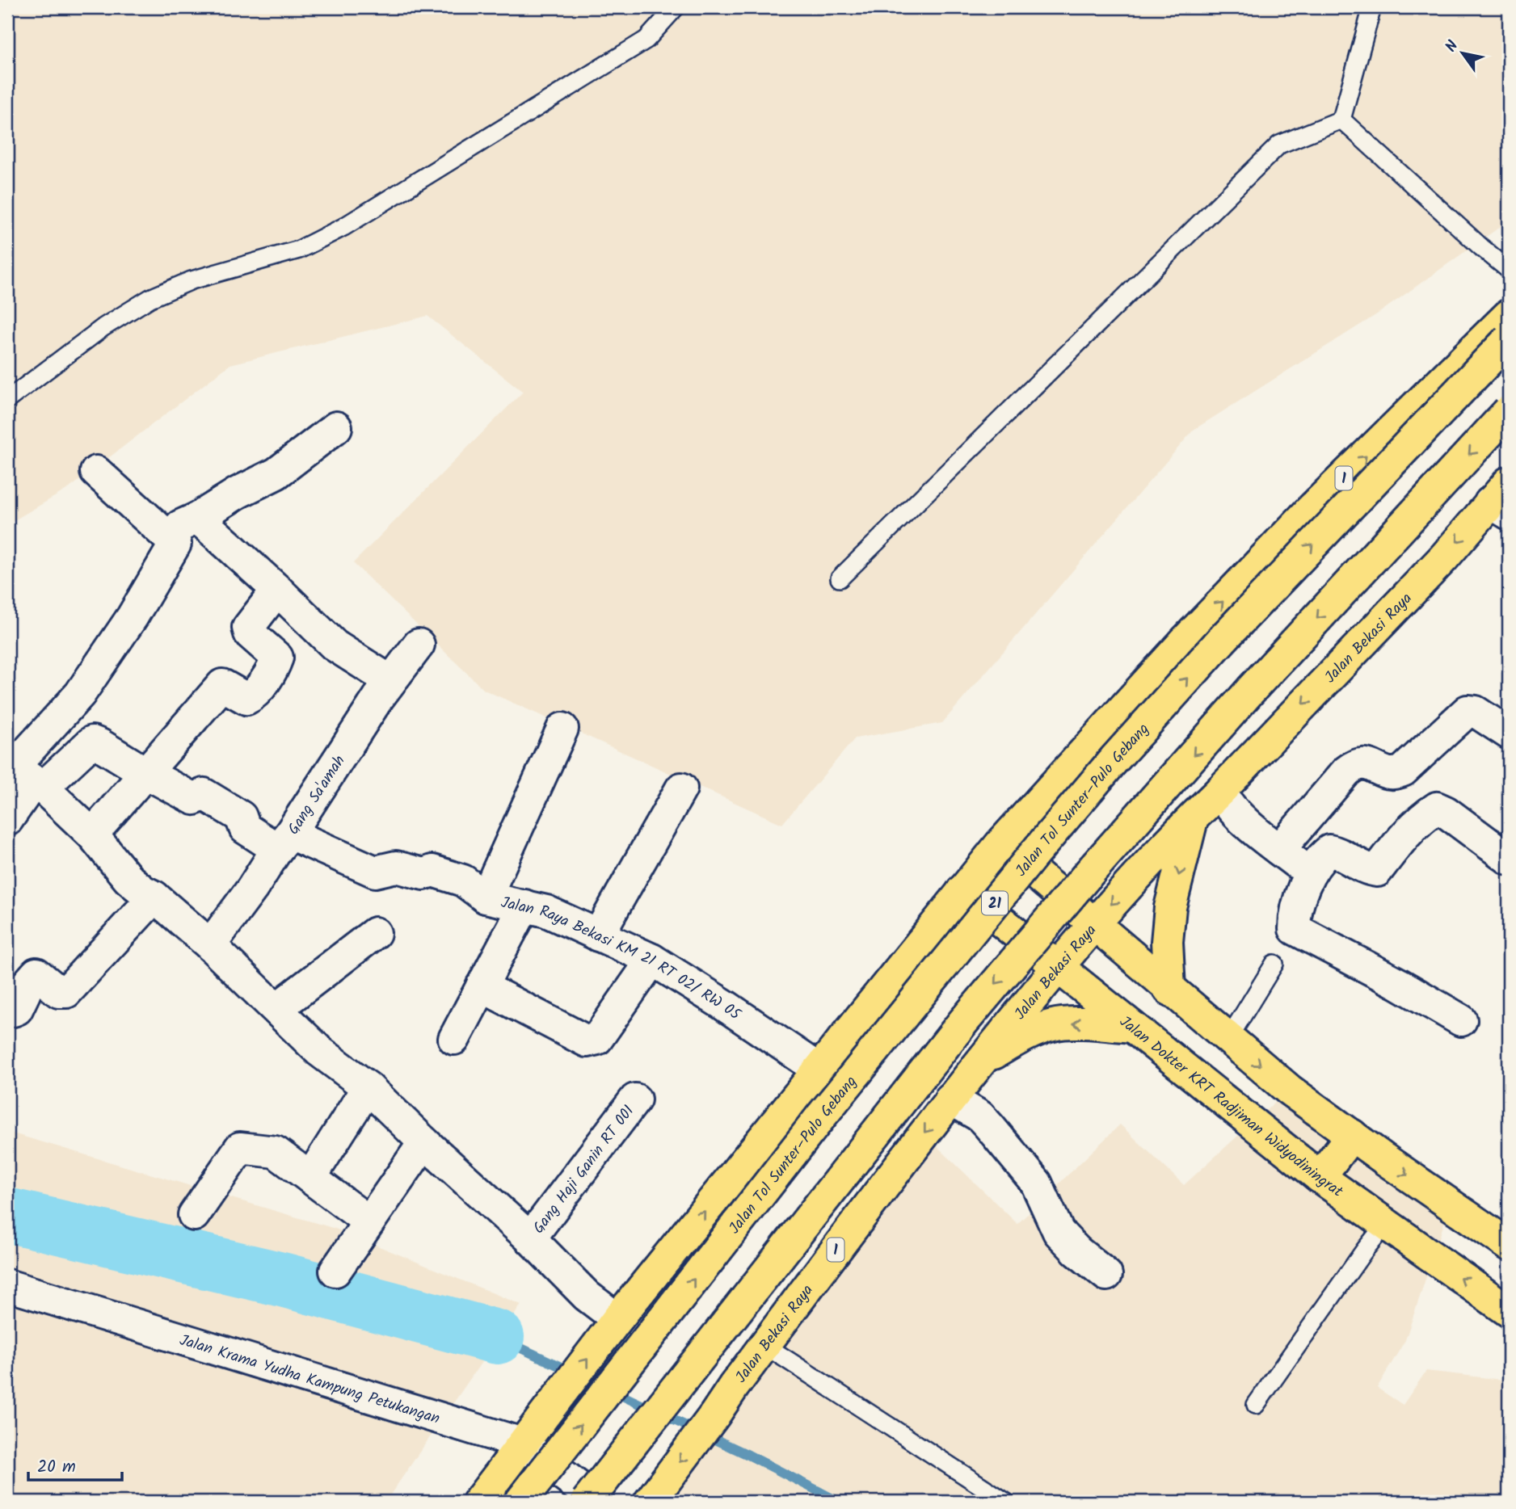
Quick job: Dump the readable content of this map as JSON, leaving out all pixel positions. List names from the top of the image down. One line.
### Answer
{"streets":{"main road":["1","Jalan Bekasi Raya","Jalan Tol Sunter–Pulo Gebang","21","Jalan Dokter KRT Radjiman Widyodiningrat"],"street":["Gang Sa'amah","Jalan Raya Bekasi KM 21 RT 02/ RW 05","Gang Haji Ganin RT 001","Jalan Krama Yudha Kampung Petukangan"]},"crossings":[["1","Jalan Raya Bekasi KM 21 RT 02/ RW 05"],["1","Jalan Dokter KRT Radjiman Widyodiningrat"],["1","Jalan Krama Yudha Kampung Petukangan"],["Jalan Bekasi Raya","Jalan Dokter KRT Radjiman Widyodiningrat"],["Gang Sa'amah","Jalan Raya Bekasi KM 21 RT 02/ RW 05"]],"scale_bar":"20 m","north":"top left"}
